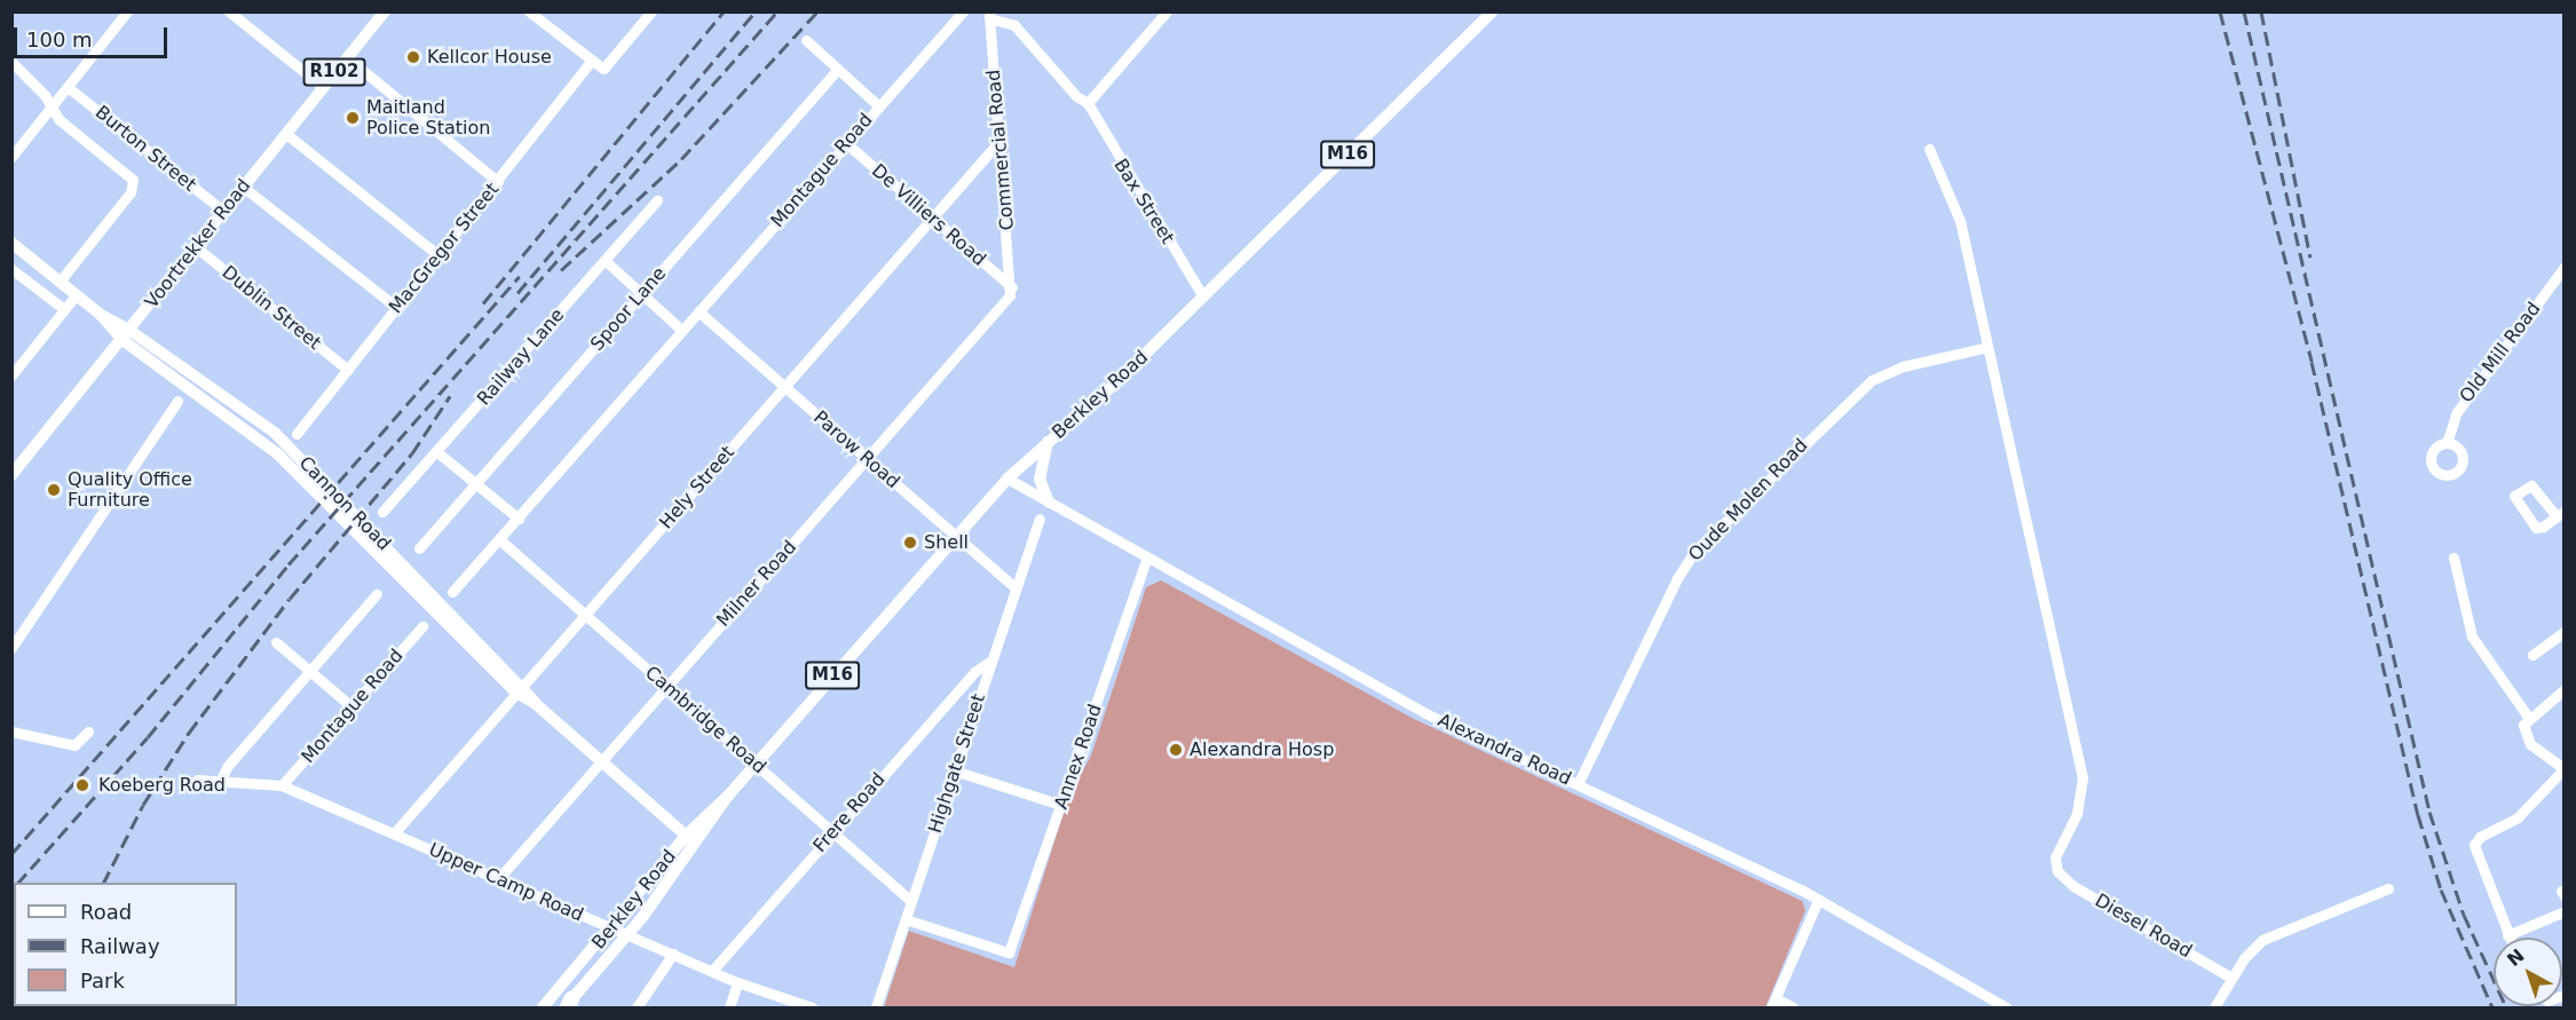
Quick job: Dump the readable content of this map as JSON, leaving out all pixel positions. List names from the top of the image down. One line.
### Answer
{"streets":{"main road":["R102","M16","Voortrekker Road","Berkley Road","Cannon Road"],"street":["Burton Street","Commercial Road","Montague Road","Bax Street","De Villiers Road","MacGregor Street","Dublin Street","Spoor Lane","Old Mill Road","Railway Lane","Parow Road","Hely Street","Oude Molen Road","Milner Road","Cambridge Road","Alexandra Road","Annex Road","Highgate Street","Frere Road","Upper Camp Road","Diesel Road"]},"crossings":[["Burton Street","Voortrekker Road"],["Commercial Road","Bax Street"],["Commercial Road","De Villiers Road"],["Commercial Road","Hely Street"],["Commercial Road","Milner Road"],["Montague Road","De Villiers Road"],["Montague Road","Parow Road"],["Montague Road","Cambridge Road"],["Montague Road","Upper Camp Road"],["Bax Street","Berkley Road"],["De Villiers Road","Hely Street"],["De Villiers Road","Milner Road"],["Voortrekker Road","Dublin Street"],["Voortrekker Road","Cannon Road"],["MacGregor Street","Dublin Street"],["Berkley Road","Parow Road"],["Berkley Road","Cannon Road"],["Berkley Road","Cambridge Road"],["Berkley Road","Alexandra Road"],["Berkley Road","Upper Camp Road"],["Parow Road","Hely Street"],["Parow Road","Milner Road"],["Parow Road","Highgate Street"],["Hely Street","Cannon Road"],["Hely Street","Cambridge Road"],["Hely Street","Upper Camp Road"],["Oude Molen Road","Alexandra Road"],["Oude Molen Road","Diesel Road"],["Cannon Road","Milner Road"],["Milner Road","Cambridge Road"],["Milner Road","Upper Camp Road"],["Cambridge Road","Highgate Street"],["Cambridge Road","Frere Road"],["Alexandra Road","Annex Road"],["Annex Road","Highgate Street"],["Highgate Street","Frere Road"],["Frere Road","Upper Camp Road"]],"places":["Kellcor House","Maitland Police Station","Quality Office Furniture","Shell","Alexandra Hosp","Koeberg Road"],"legend":["Road","Railway","Park"],"scale_bar":"100 m","north":"top left"}
